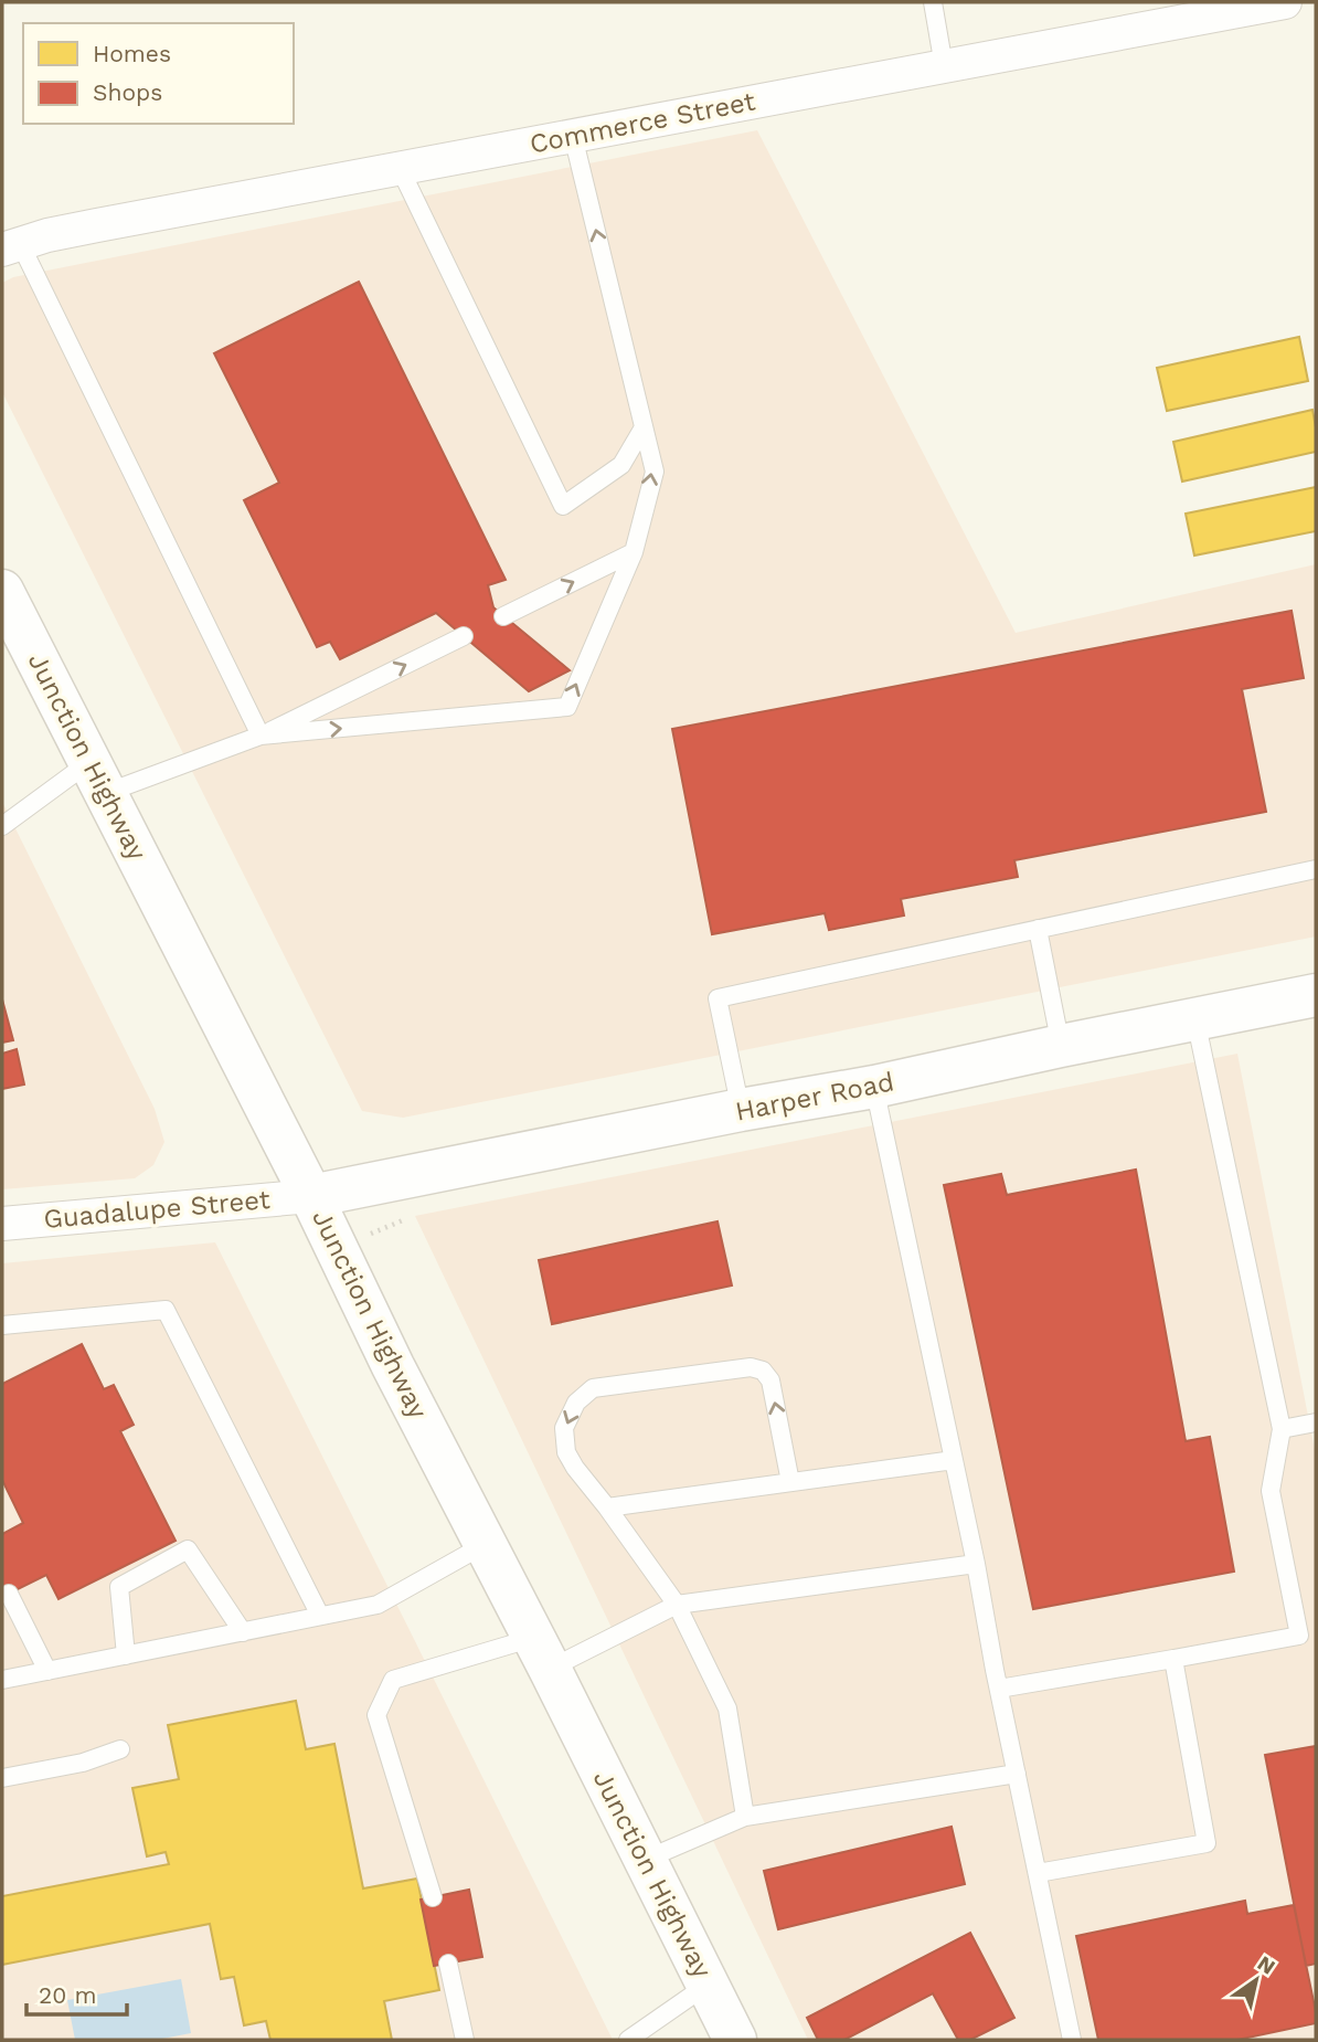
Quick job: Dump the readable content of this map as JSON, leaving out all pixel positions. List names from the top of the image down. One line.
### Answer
{"streets":{"main road":["Junction Highway","Harper Road"],"street":["Commerce Street","Guadalupe Street"]},"crossings":[["Junction Highway","Harper Road"],["Junction Highway","Guadalupe Street"],["Harper Road","Guadalupe Street"]],"legend":["Homes","Shops"],"scale_bar":"20 m","north":"top right"}
